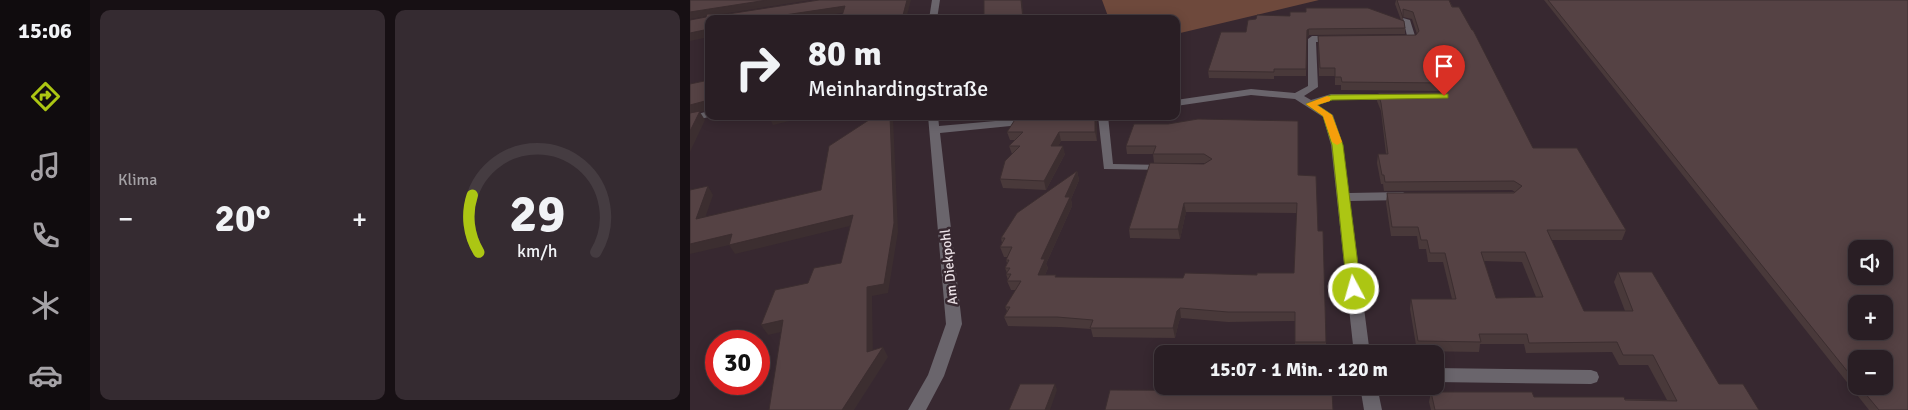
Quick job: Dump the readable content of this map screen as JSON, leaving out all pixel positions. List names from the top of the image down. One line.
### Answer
{"streets":{"street":["Am Diekpohl"]},"page":{"tabs":"15:06","tile":"Klima","turn":["80 m","Meinhardingstraße"],"heat":["−","20°","+"],"map_buttons":["+","−"],"limit":"30","trip":"15:07 · 1 Min. · 120 m","gauge":["29","km/h"]}}
